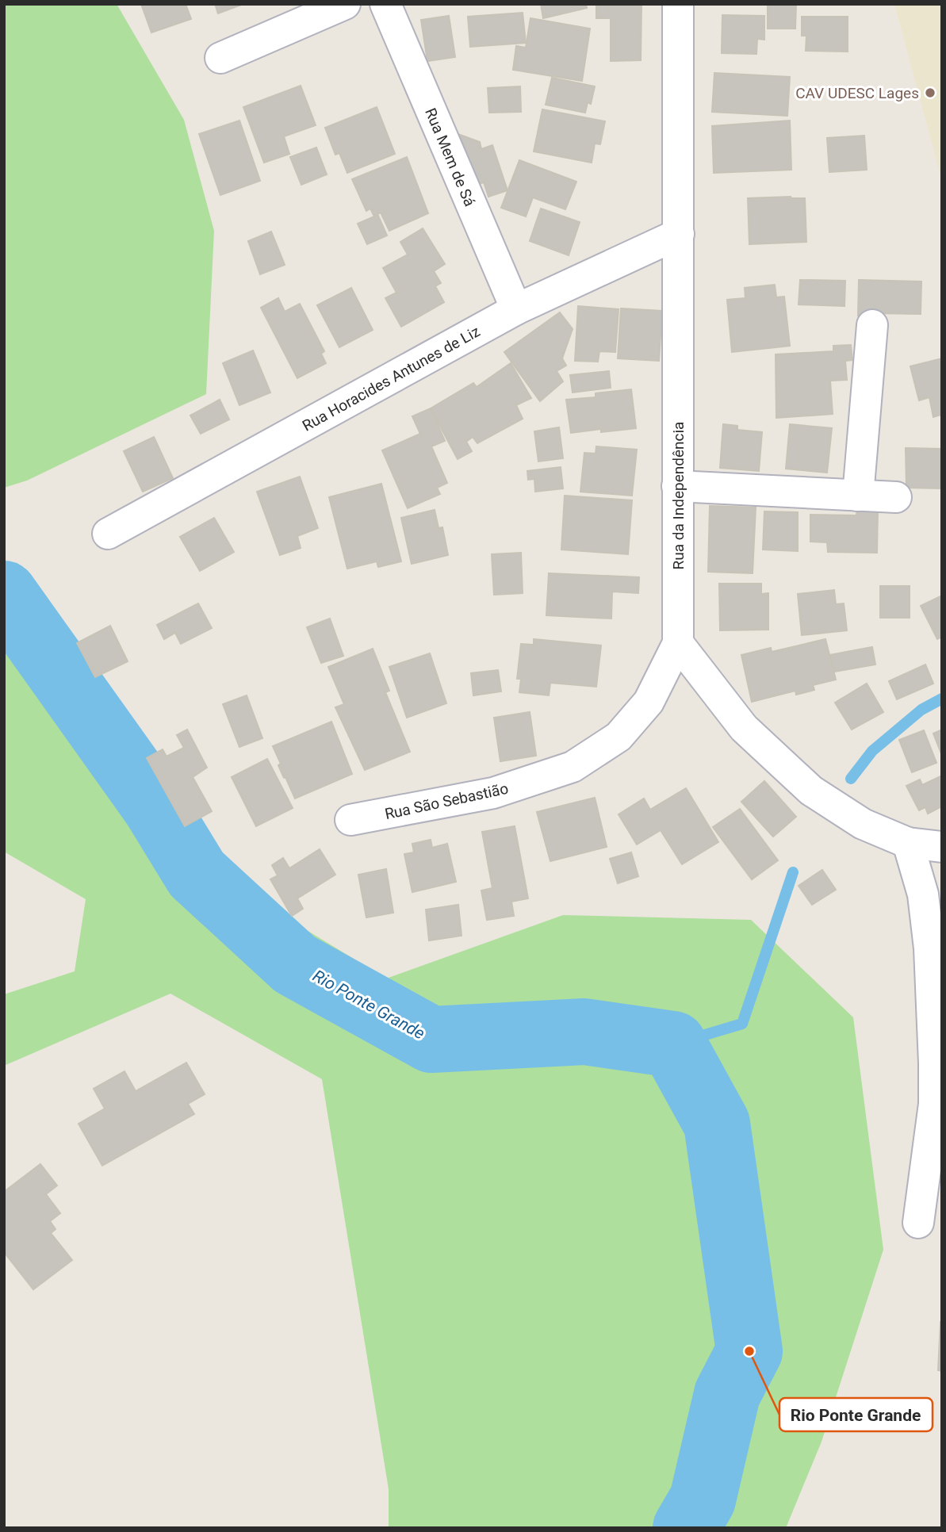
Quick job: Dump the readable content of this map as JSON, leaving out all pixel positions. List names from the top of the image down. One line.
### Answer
{"streets":{"street":["Rua Mem de Sá","Rua Horacides Antunes de Liz","Rua da Independência","Rua São Sebastião"]},"crossings":[["Rua Mem de Sá","Rua Horacides Antunes de Liz"],["Rua Horacides Antunes de Liz","Rua da Independência"],["Rua da Independência","Rua São Sebastião"]],"water":["Rio Ponte Grande"],"places":["CAV UDESC Lages","Rio Ponte Grande"]}
